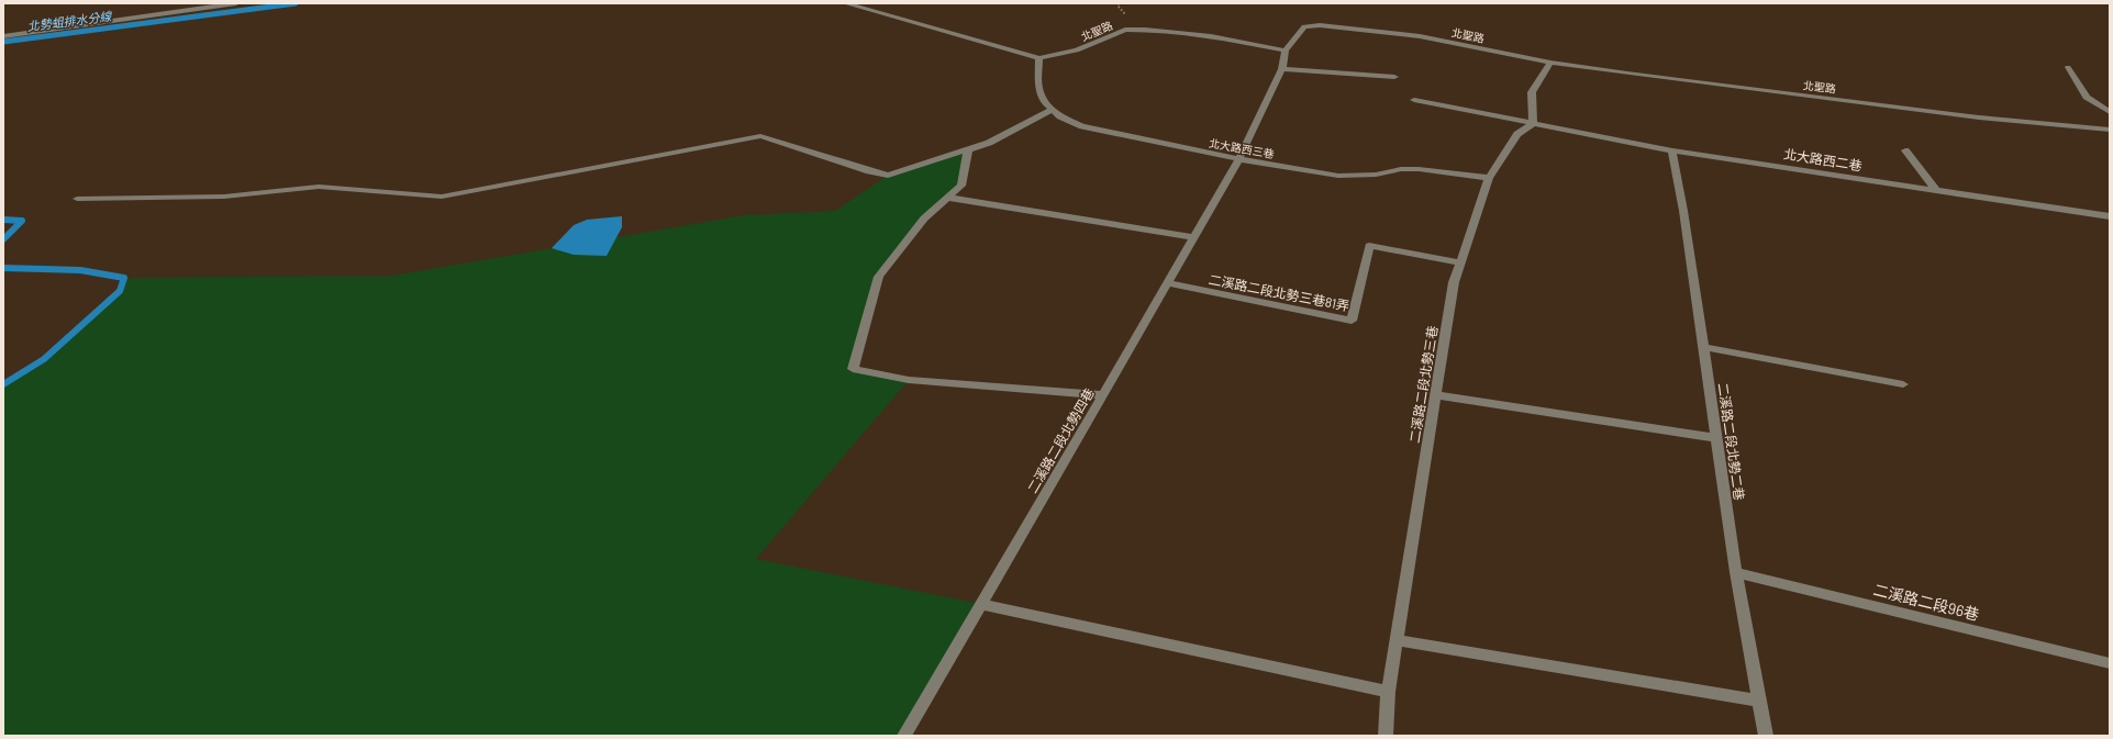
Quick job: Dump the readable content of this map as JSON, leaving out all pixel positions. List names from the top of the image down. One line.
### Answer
{"streets":{"street":["北聖路","北大路西三巷","北大路西二巷","二溪路二段北勢三巷81弄","二溪路二段北勢三巷","二溪路二段北勢四巷","二溪路二段北勢二巷","二溪路二段96巷"]},"crossings":[["北聖路","北大路西三巷"],["北聖路","二溪路二段北勢四巷"],["北大路西三巷","二溪路二段北勢三巷"],["北大路西三巷","二溪路二段北勢四巷"],["北大路西二巷","二溪路二段北勢三巷"],["北大路西二巷","二溪路二段北勢二巷"],["二溪路二段北勢三巷81弄","二溪路二段北勢三巷"],["二溪路二段北勢三巷81弄","二溪路二段北勢四巷"],["二溪路二段北勢二巷","二溪路二段96巷"]],"water":["北勢蛆排水分線"]}
